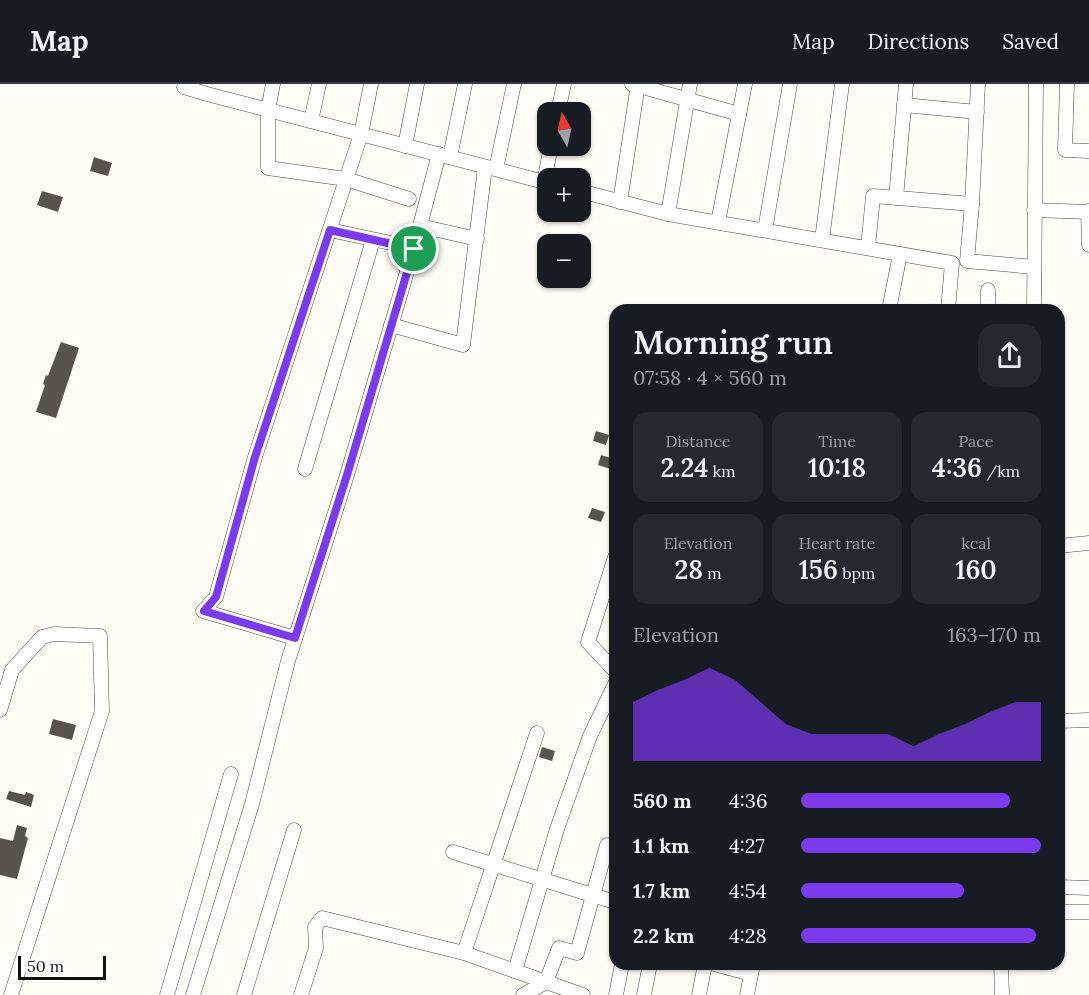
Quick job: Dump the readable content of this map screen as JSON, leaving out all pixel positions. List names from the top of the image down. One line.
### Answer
{"scale_bar":"50 m","north":"top","page":{"header":"Map","nav":["Map","Directions","Saved"],"map_buttons":["+","−"],"heading":["Morning run","07:58 · 4 × 560 m"],"stats":[["Distance","2.24 km"],["Time","10:18"],["Pace","4:36 /km"],["Elevation","28 m"],["Heart rate","156 bpm"],["kcal","160"]],"chart":["Elevation","163–170 m"],"list":[{"name":"560 m","note":"4:36"},{"name":"1.1 km","note":"4:27"},{"name":"1.7 km","note":"4:54"},{"name":"2.2 km","note":"4:28"}],"scale":"50 m"}}
